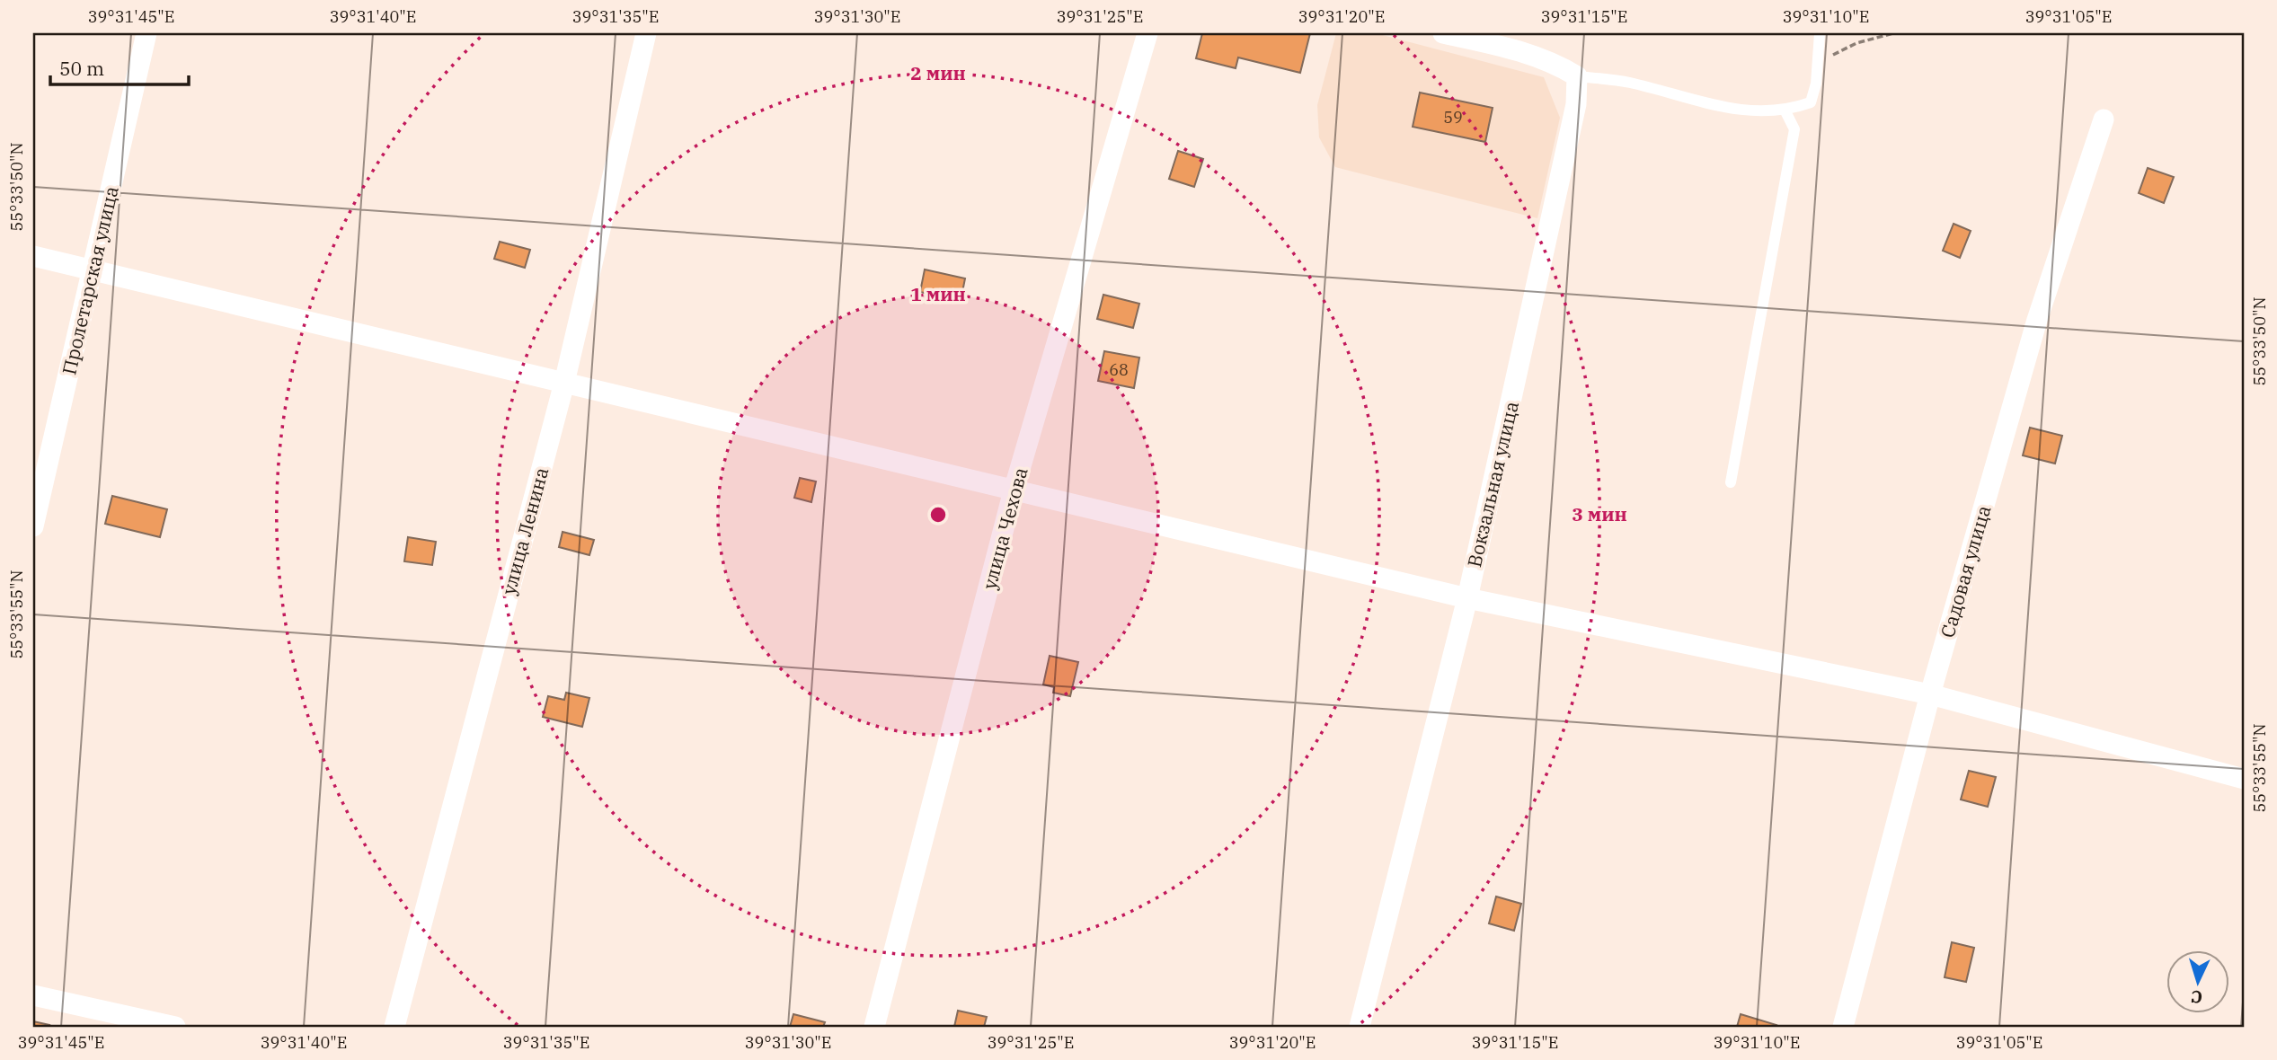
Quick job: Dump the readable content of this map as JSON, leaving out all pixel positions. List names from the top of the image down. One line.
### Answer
{"streets":{"street":["Пролетарская улица","Вокзальная улица","улица Чехова","улица Ленина","Садовая улица"]},"house_numbers":["59","68"],"scale_bar":"50 m","north":"bottom","coordinates":["39°31'45\"E","39°31'40\"E","39°31'35\"E","39°31'30\"E","39°31'25\"E","39°31'20\"E","39°31'15\"E","39°31'10\"E","39°31'05\"E","55°33'50\"N","55°33'55\"N"],"rings":["2 мин","1 мин","3 мин"]}
